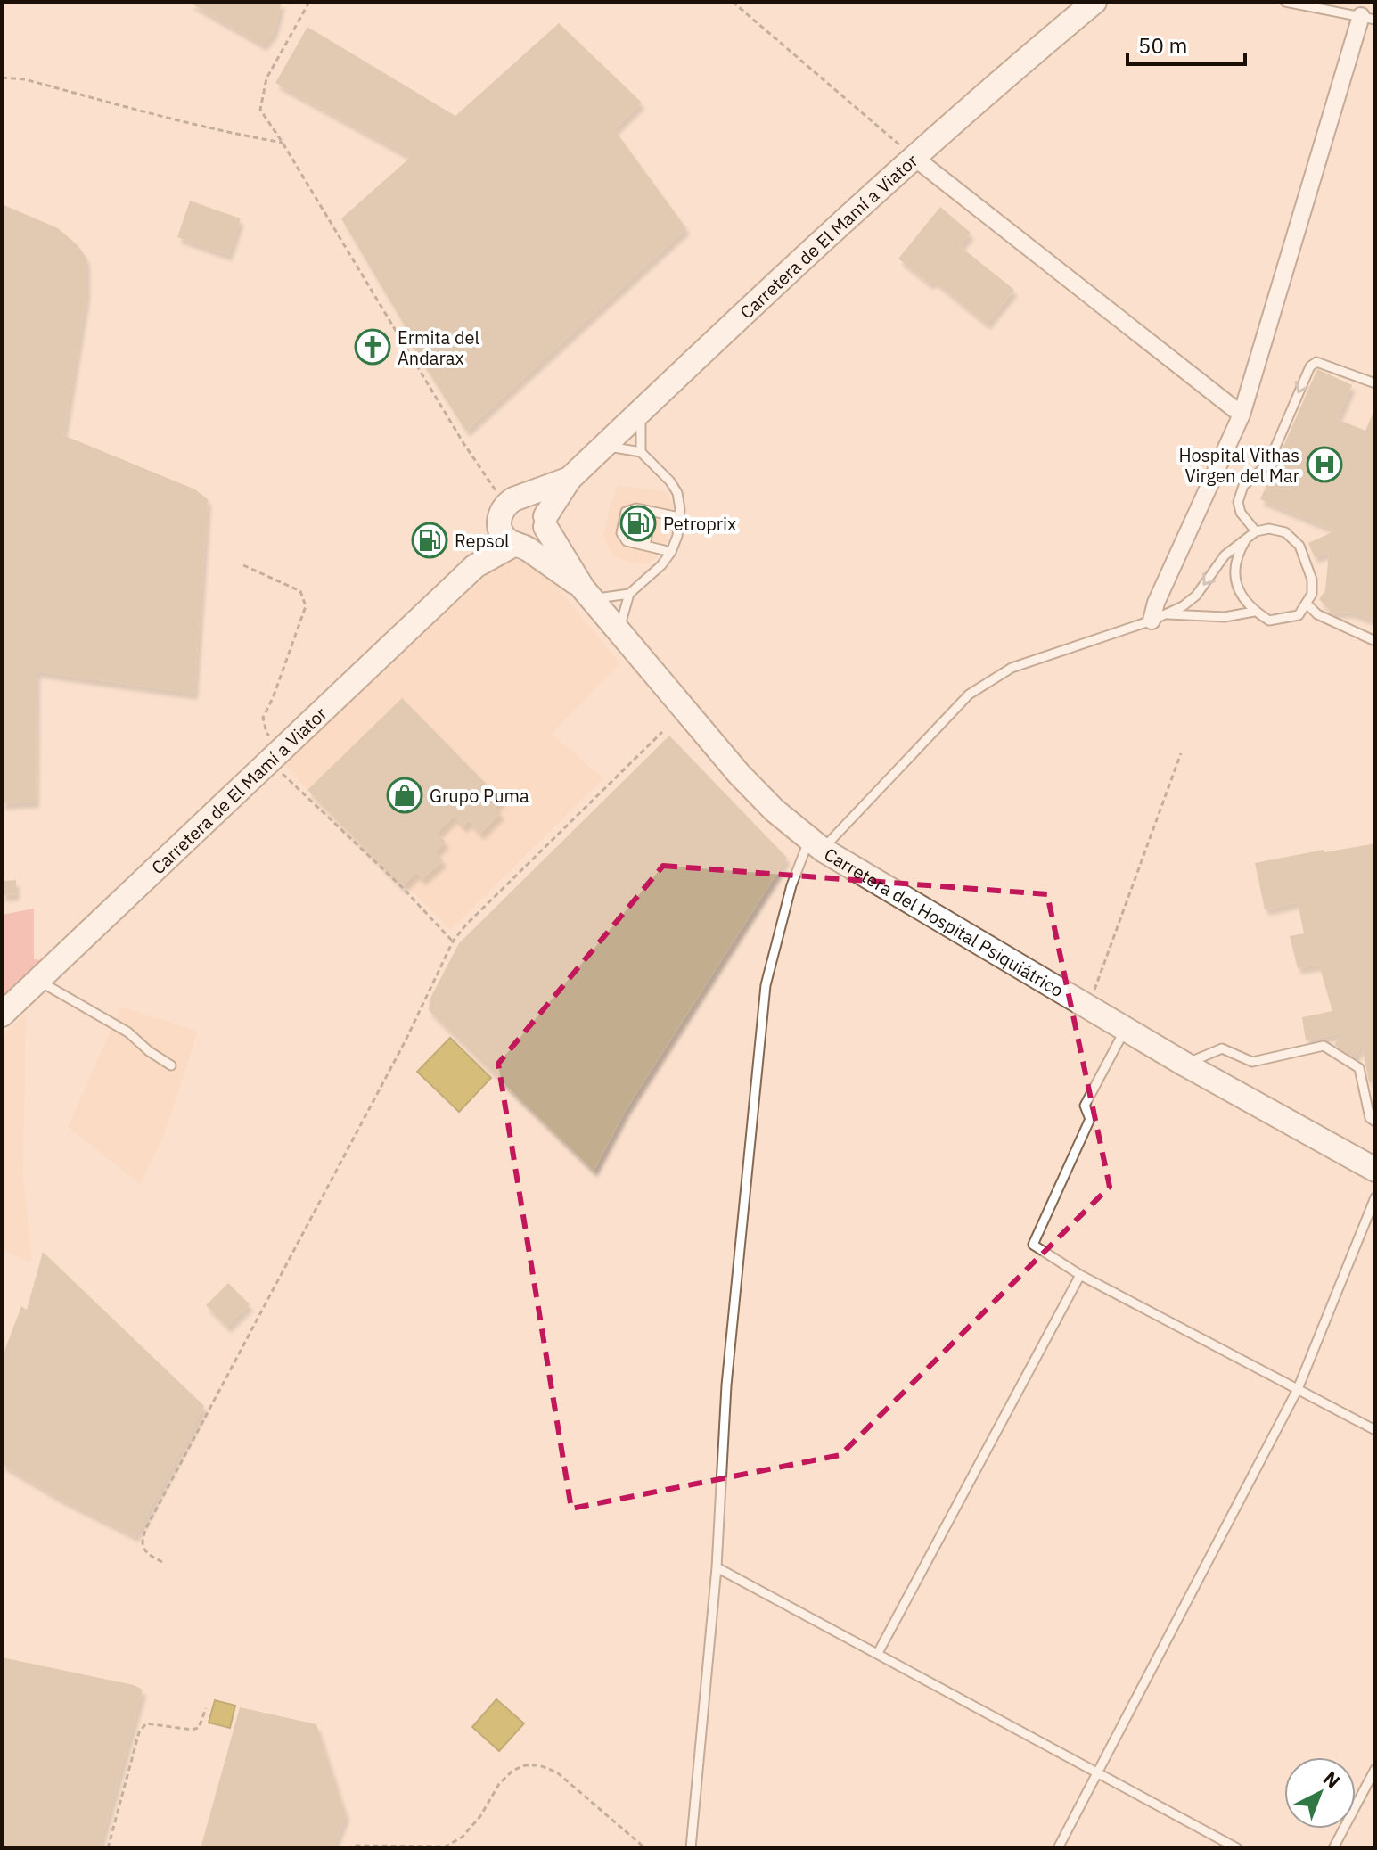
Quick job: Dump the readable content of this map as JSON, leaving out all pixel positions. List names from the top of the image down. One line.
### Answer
{"streets":{"street":["Carretera de El Mamí a Viator","Carretera del Hospital Psiquiátrico"]},"places":{"church":["Ermita del Andarax"],"hospital":["Hospital Vithas Virgen del Mar"],"fuel station":["Petroprix","Repsol"],"shop":["Grupo Puma"]},"scale_bar":"50 m","north":"top right"}
